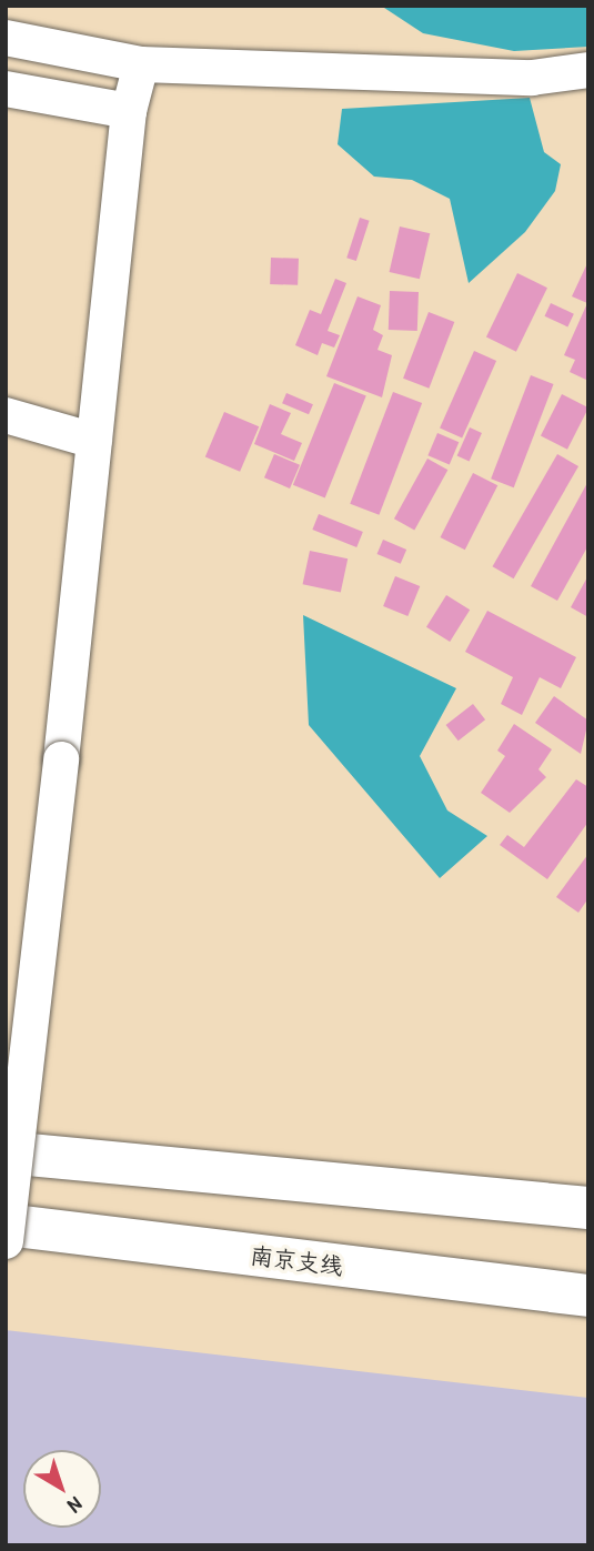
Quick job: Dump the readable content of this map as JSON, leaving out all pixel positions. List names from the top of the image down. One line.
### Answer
{"streets":{"highway":["南京支线"]},"north":"bottom right"}
